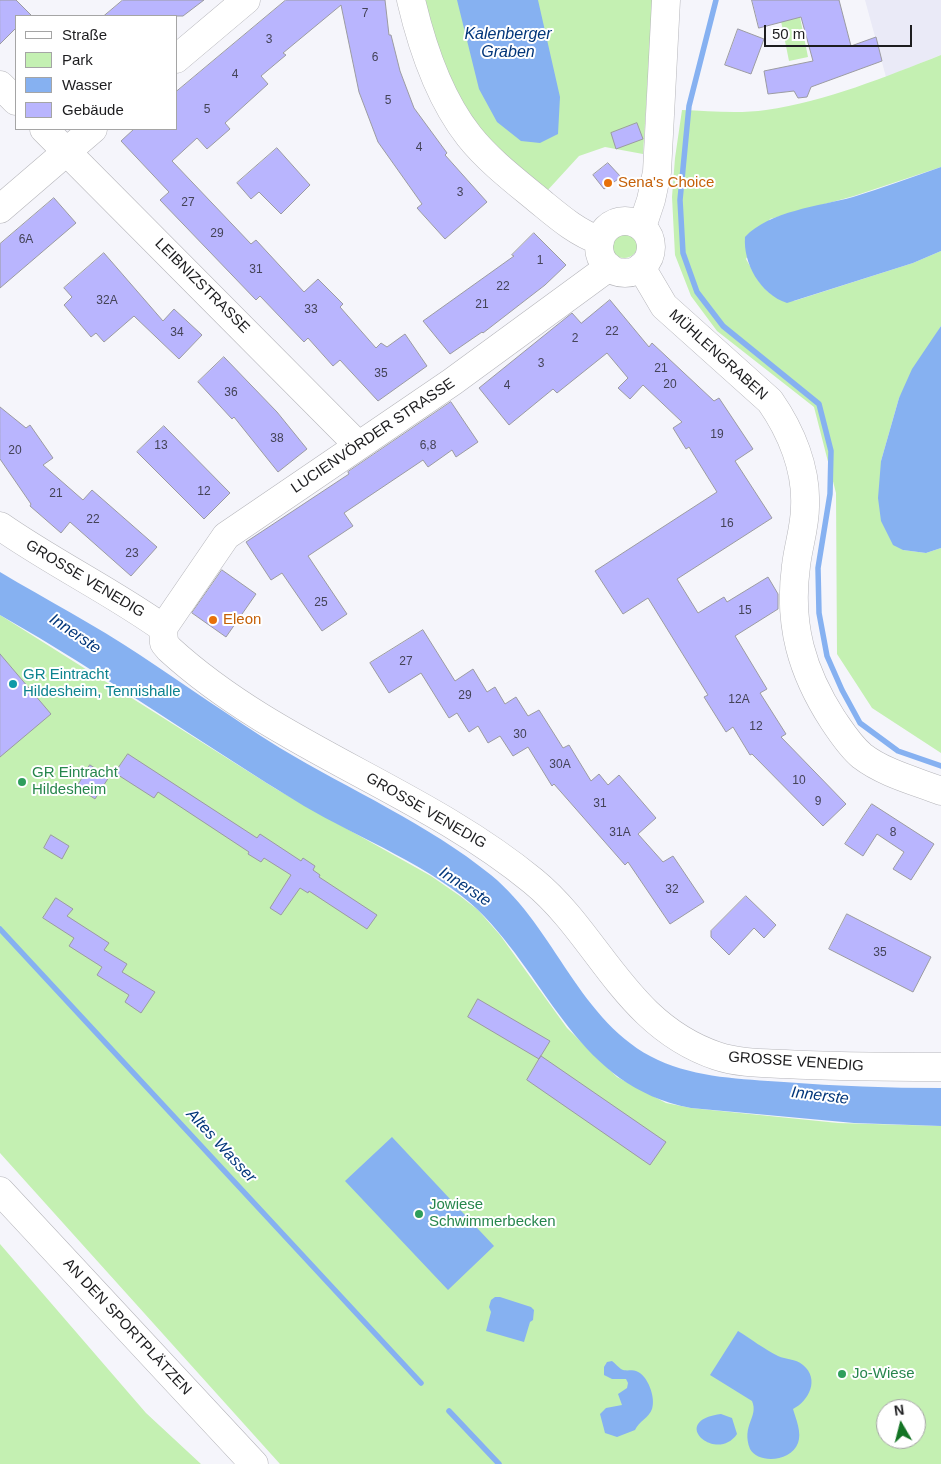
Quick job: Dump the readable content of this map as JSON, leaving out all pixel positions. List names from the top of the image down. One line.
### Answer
{"streets":{"street":["LEIBNIZSTRASSE","MÜHLENGRABEN","LUCIENVÖRDER STRASSE","GROSSE VENEDIG","AN DEN SPORTPLÄTZEN"]},"crossings":[["LEIBNIZSTRASSE","LUCIENVÖRDER STRASSE"],["MÜHLENGRABEN","LUCIENVÖRDER STRASSE"],["LUCIENVÖRDER STRASSE","GROSSE VENEDIG"]],"water":["Kalenberger Graben","Innerste","Altes Wasser"],"places":["Sena's Choice","Eleon","GR Eintracht Hildesheim, Tennishalle","GR Eintracht Hildesheim","Jowiese Schwimmerbecken","Jo-Wiese"],"house_numbers":["7","3","6","4","5","5","4","3","27","29","6A","1","31","22","32A","21","33","22","34","2","3","21","35","20","4","36","19","38","13","6,8","20","12","21","22","16","23","25","15","27","29","12A","12","30","30A","10","9","31","31A","8","32","35"],"legend":["Straße","Park","Wasser","Gebäude"],"scale_bar":"50 m","north":"top"}
